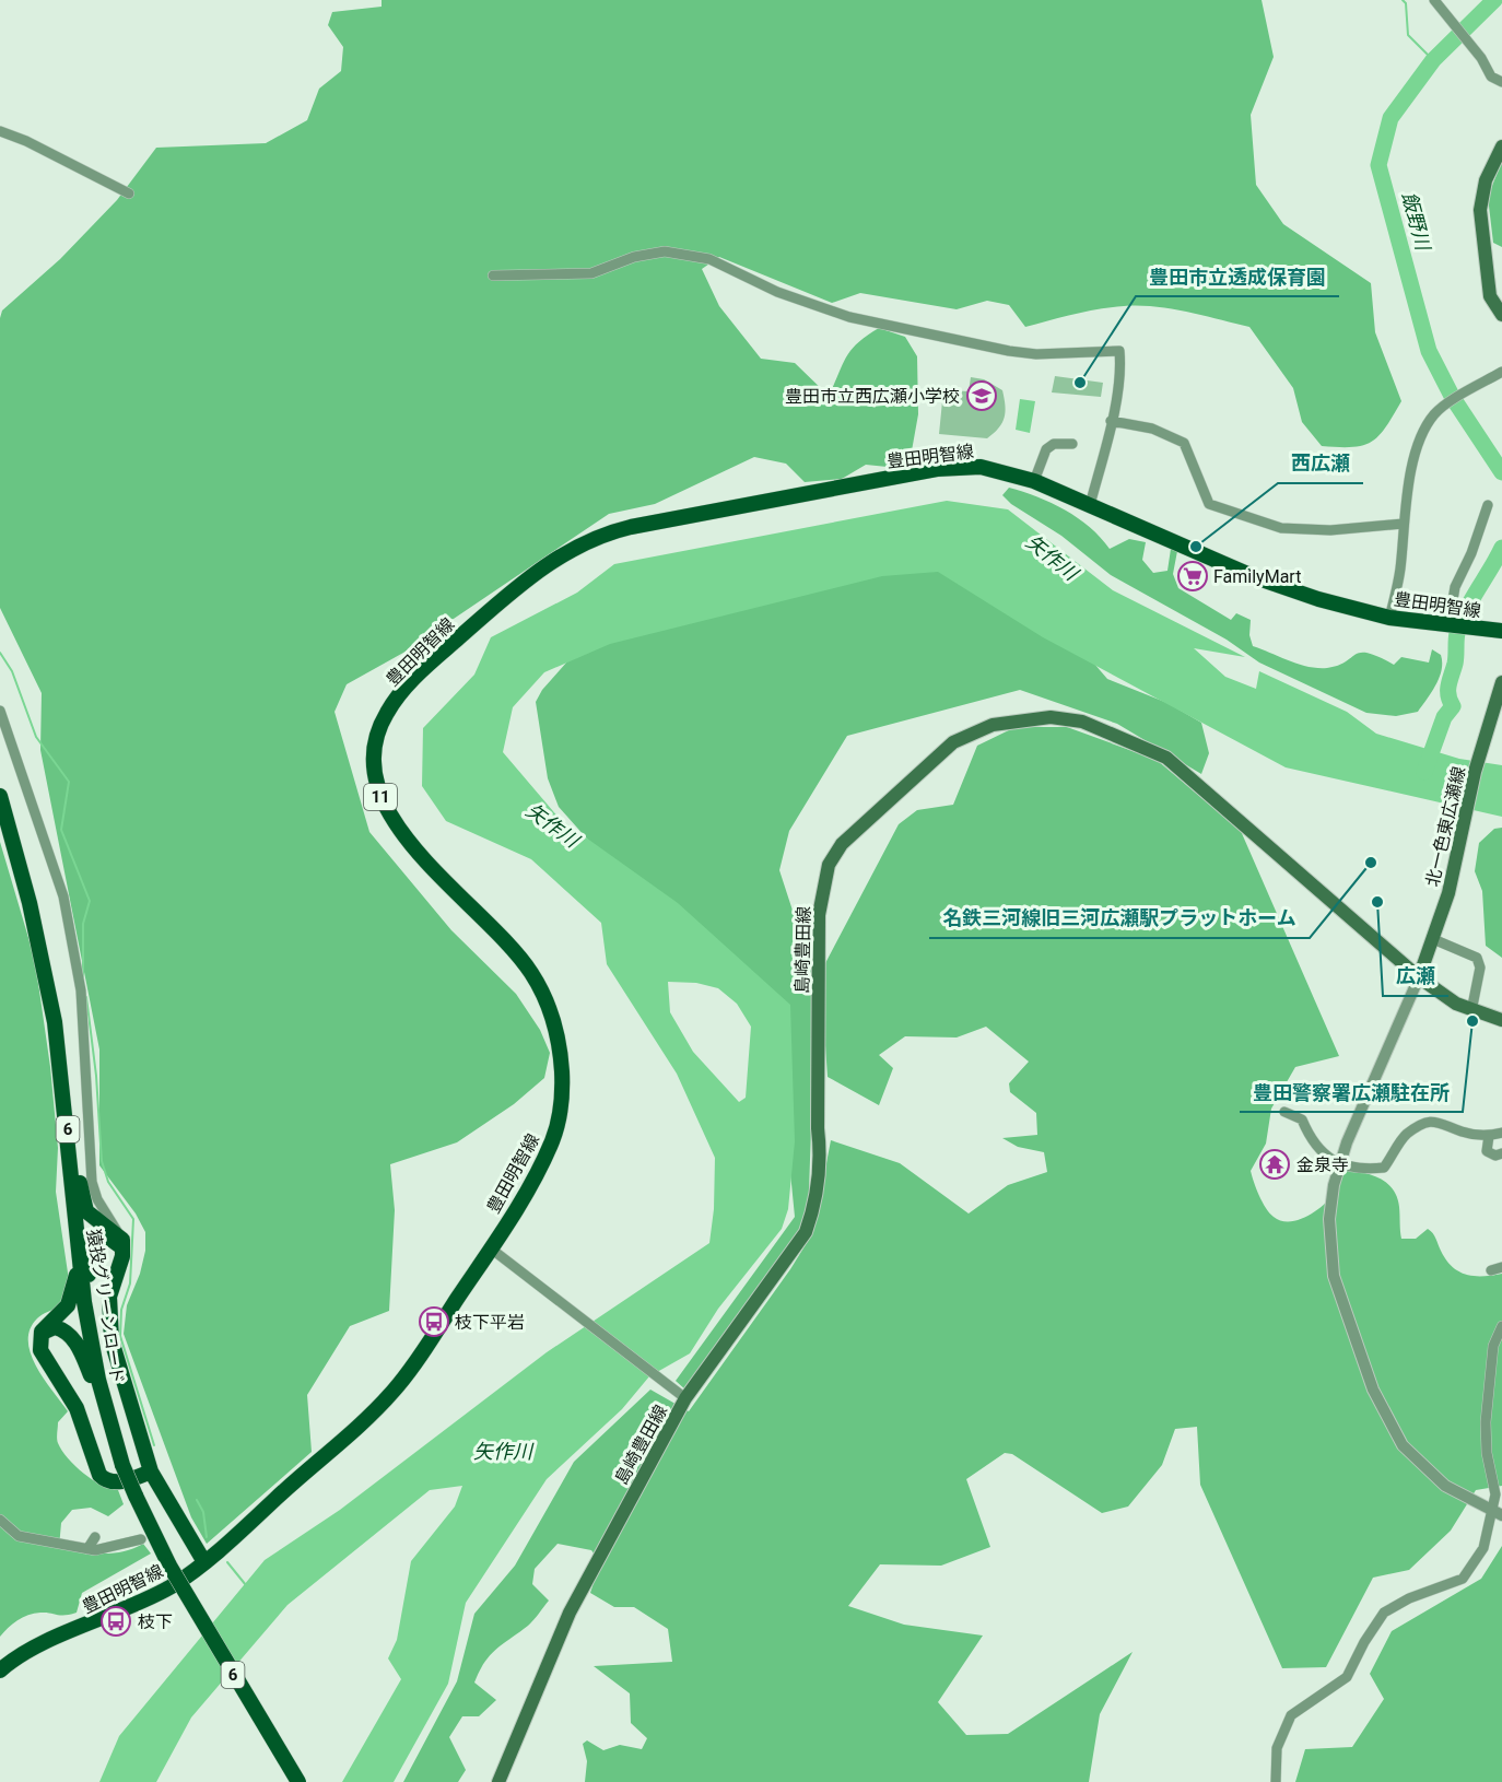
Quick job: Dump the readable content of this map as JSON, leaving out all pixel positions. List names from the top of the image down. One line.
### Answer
{"streets":{"main road":["豊田明智線","11","北一色東広瀬線","島崎豊田線","6","猿投グリーンロード"]},"crossings":[["北一色東広瀬線","島崎豊田線"]],"water":["飯野川","矢作川"],"places":{"other":["豊田市立透成保育園","西広瀬","名鉄三河線旧三河広瀬駅プラットホーム","広瀬","豊田警察署広瀬駐在所"],"school or university":["豊田市立西広瀬小学校"],"supermarket":["FamilyMart"],"temple":["金泉寺"],"bus stop":["枝下平岩","枝下"]}}
